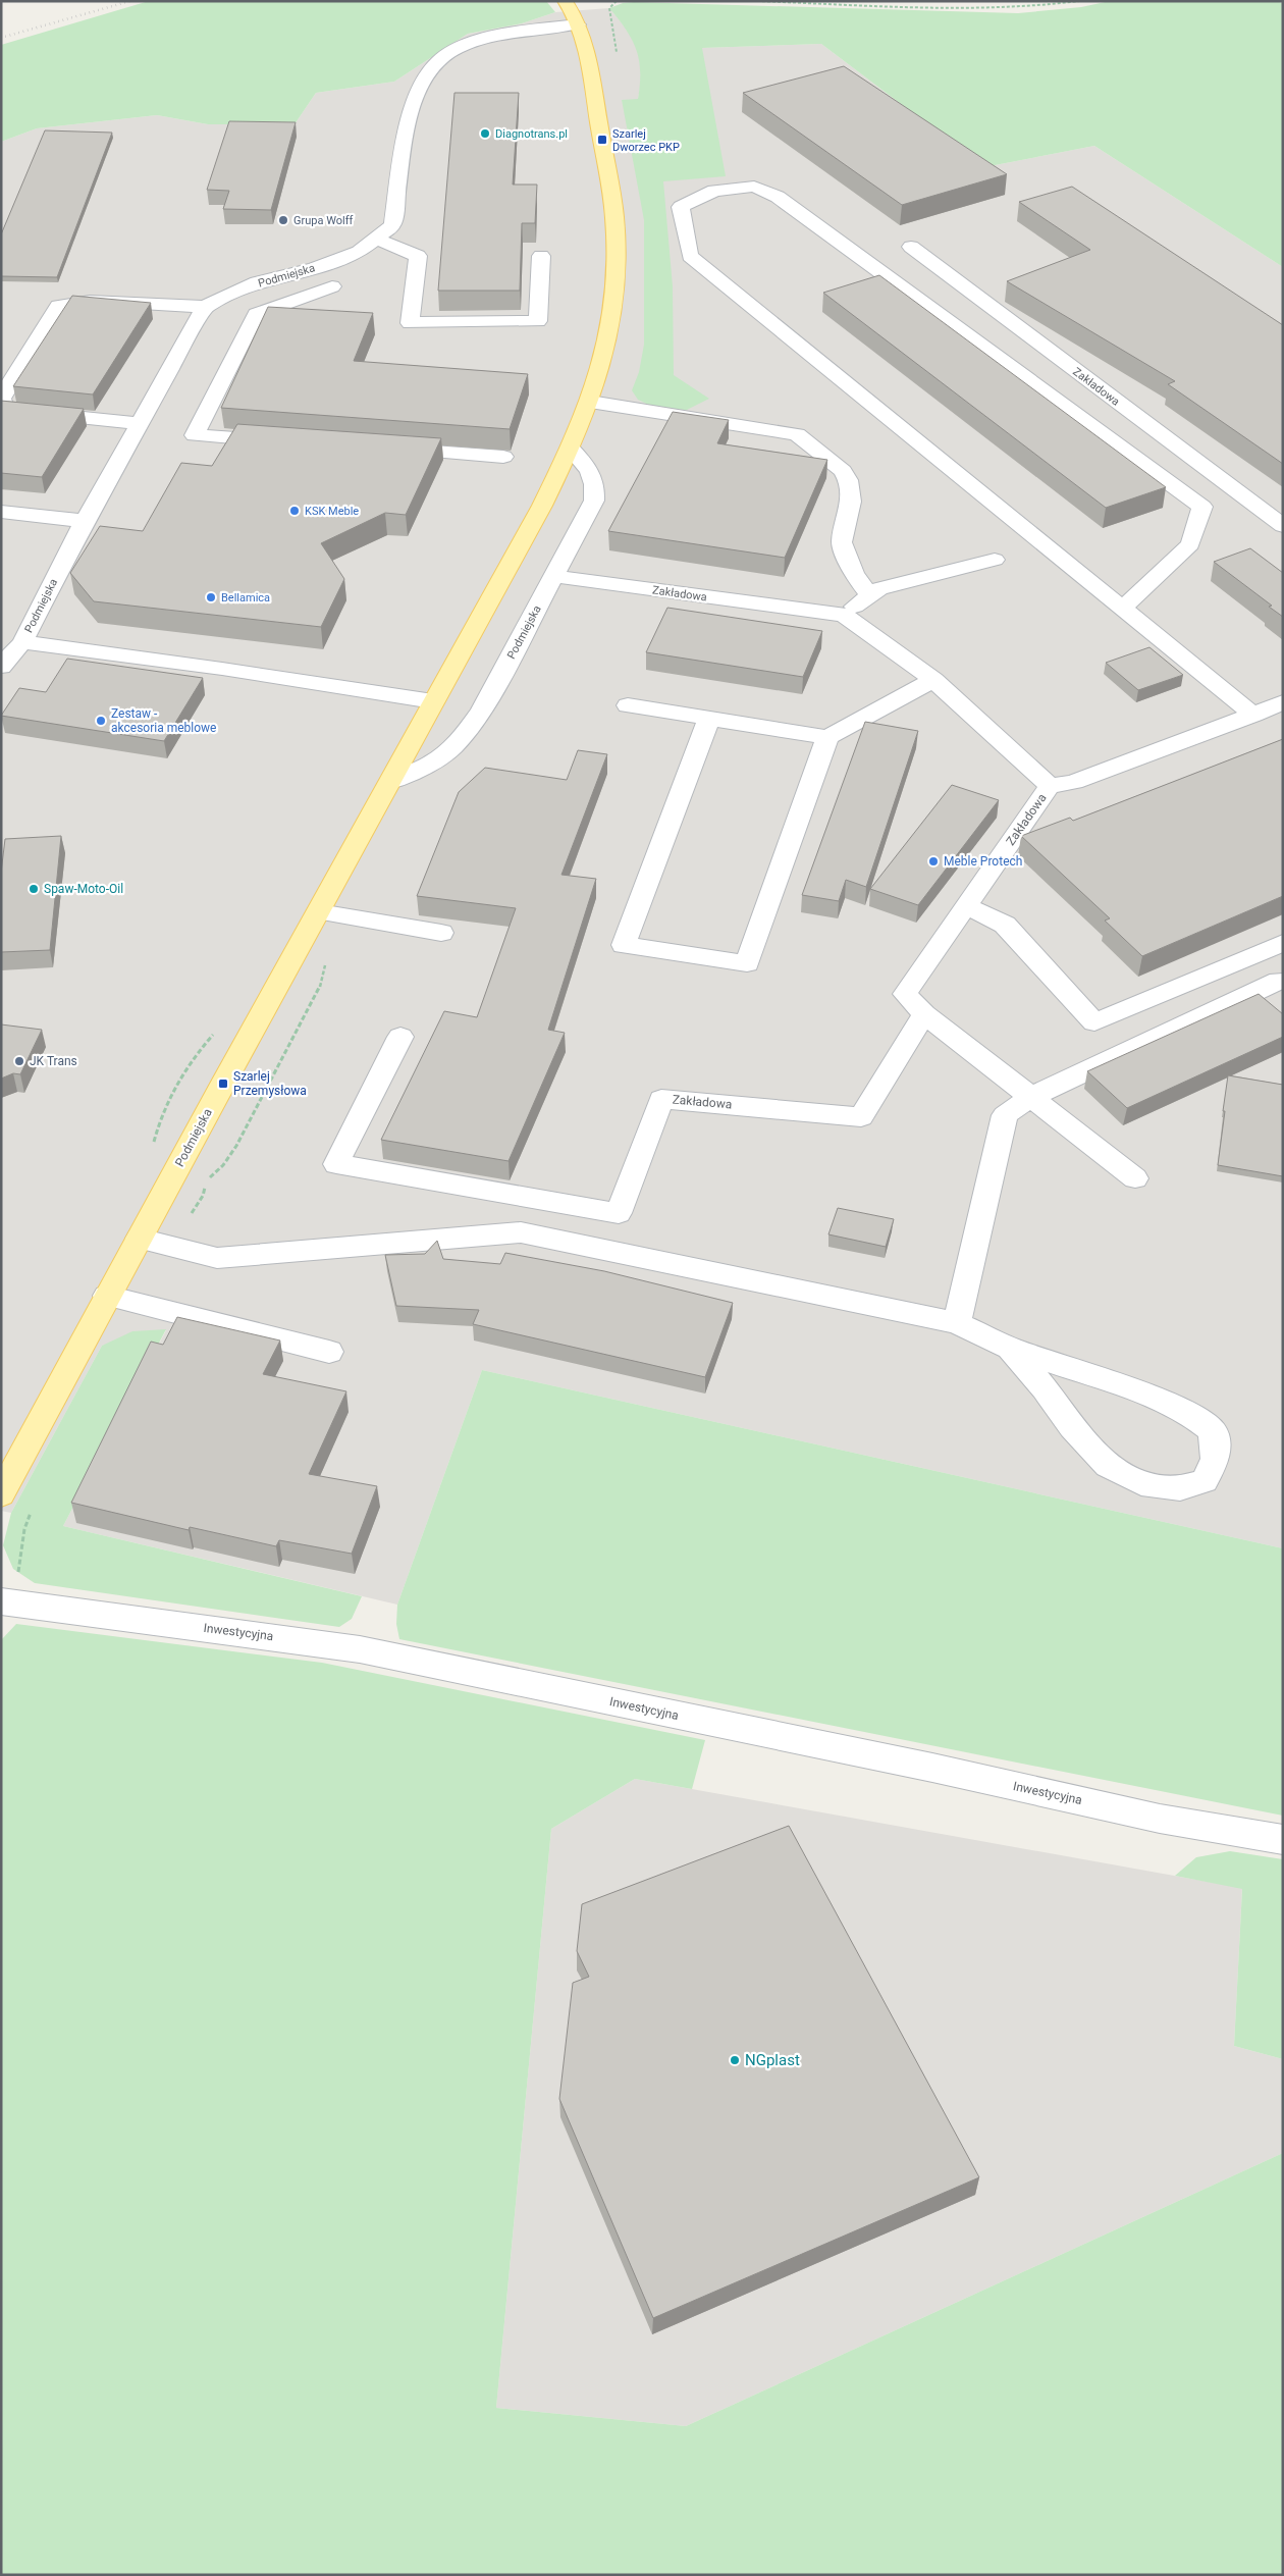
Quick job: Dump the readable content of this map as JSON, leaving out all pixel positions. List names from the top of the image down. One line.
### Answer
{"streets":{"main road":["Podmiejska"],"street":["Zakładowa","Inwestycyjna"]},"crossings":[["Podmiejska","Zakładowa"]],"places":{"other":["Diagnotrans.pl","Grupa Wolff","KSK Meble","Bellamica","Zestaw - akcesoria meblowe","Meble Protech","Spaw-Moto-Oil","JK Trans","NGplast"],"transit":["Szarlej Dworzec PKP","Szarlej Przemysłowa"]}}
